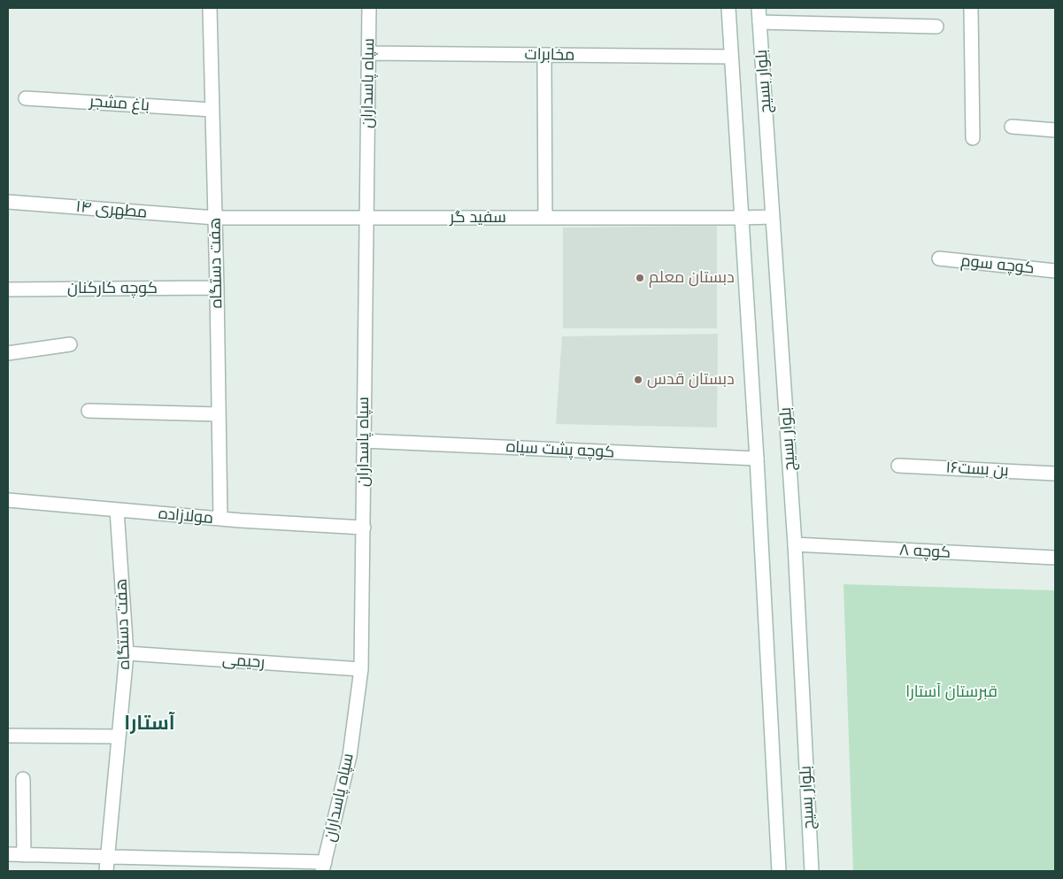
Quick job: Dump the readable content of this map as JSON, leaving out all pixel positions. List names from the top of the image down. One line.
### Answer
{"streets":{"street":["مخابرات","بلوار بسیج","سپاه پاسداران","باغ مشجر","مطهری ۱۴","سفید گر","هفت دستگاه","کوچه سوم","کوچه کارکنان","کوچه پشت سیاه","بن بست۱۶","مولازاده","کوچه ۸","رحیمی"]},"crossings":[["مخابرات","بلوار بسیج"],["مخابرات","سپاه پاسداران"],["بلوار بسیج","سفید گر"],["بلوار بسیج","کوچه پشت سیاه"],["بلوار بسیج","کوچه ۸"],["سپاه پاسداران","سفید گر"],["سپاه پاسداران","کوچه پشت سیاه"],["سپاه پاسداران","مولازاده"],["سپاه پاسداران","رحیمی"],["باغ مشجر","هفت دستگاه"],["مطهری ۱۴","سفید گر"],["مطهری ۱۴","هفت دستگاه"],["سفید گر","هفت دستگاه"],["هفت دستگاه","کوچه کارکنان"],["هفت دستگاه","مولازاده"],["هفت دستگاه","رحیمی"]],"districts":["آستارا"],"parks":["قبرستان آستارا"],"places":["دبستان معلم","دبستان قدس"]}
